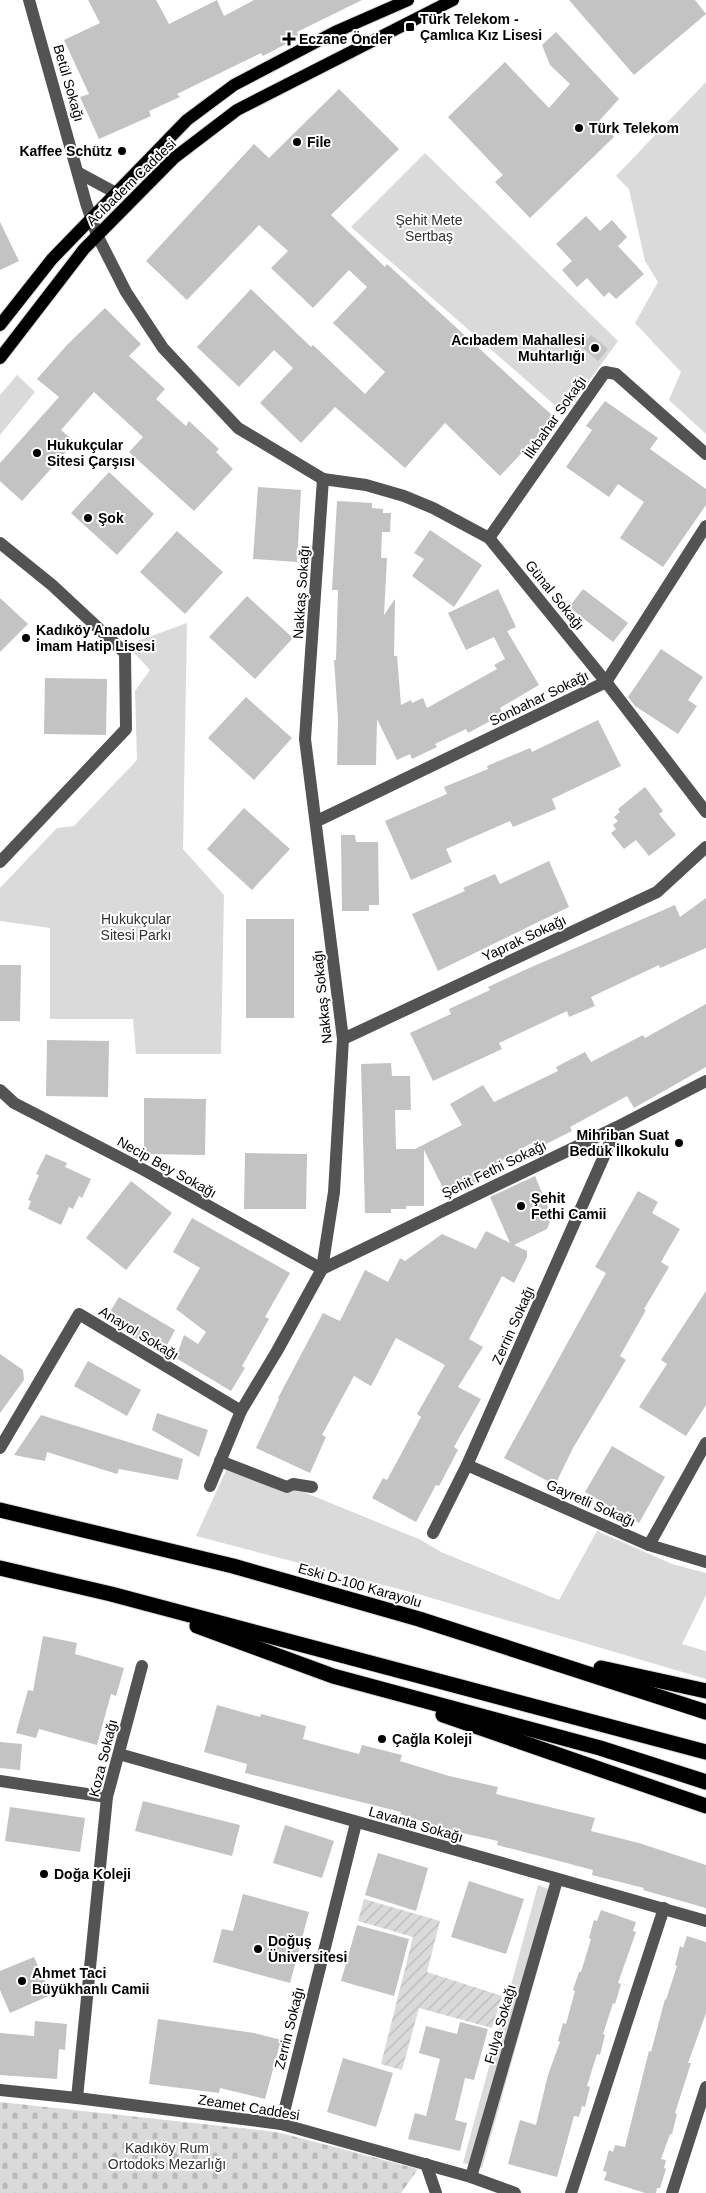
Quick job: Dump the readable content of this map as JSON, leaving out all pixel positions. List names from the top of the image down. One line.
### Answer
{"streets":{"highway":["Eski D-100 Karayolu"],"main road":["Acıbadem Caddesi"],"street":["Betül Sokağı","İlkbahar Sokağı","Nakkaş Sokağı","Günal Sokağı","Sonbahar Sokağı","Yaprak Sokağı","Necip Bey Sokağı","Şehit Fethi Sokağı","Zerrin Sokağı","Anayol Sokağı","Gayretli Sokağı","Koza Sokağı","Lavanta Sokağı","Fulya Sokağı","Zeamet Caddesi"]},"crossings":[["Betül Sokağı","Acıbadem Caddesi"],["Betül Sokağı","Nakkaş Sokağı"],["Betül Sokağı","Günal Sokağı"],["İlkbahar Sokağı","Günal Sokağı"],["Nakkaş Sokağı","Günal Sokağı"],["Nakkaş Sokağı","Sonbahar Sokağı"],["Nakkaş Sokağı","Yaprak Sokağı"],["Nakkaş Sokağı","Necip Bey Sokağı"],["Nakkaş Sokağı","Şehit Fethi Sokağı"],["Nakkaş Sokağı","Anayol Sokağı"],["Günal Sokağı","Sonbahar Sokağı"],["Necip Bey Sokağı","Şehit Fethi Sokağı"],["Şehit Fethi Sokağı","Zerrin Sokağı"],["Zerrin Sokağı","Gayretli Sokağı"],["Zerrin Sokağı","Lavanta Sokağı"],["Zerrin Sokağı","Zeamet Caddesi"],["Koza Sokağı","Lavanta Sokağı"],["Koza Sokağı","Zeamet Caddesi"],["Lavanta Sokağı","Fulya Sokağı"],["Fulya Sokağı","Zeamet Caddesi"]],"parks":["Şehit Mete Sertbaş","Hukukçular Sitesi Parkı","Kadıköy Rum Ortodoks Mezarlığı"],"places":{"transit":["Türk Telekom - Çamlıca Kız Lisesi"],"health":["Eczane Önder"],"other":["Türk Telekom","File","Kaffee Schütz","Acıbadem Mahallesi Muhtarlığı","Hukukçular Sitesi Çarşısı","Şok","Kadıköy Anadolu İmam Hatip Lisesi","Mihriban Suat Bedük İlkokulu","Şehit Fethi Camii","Çağla Koleji","Doğa Koleji","Doğuş Üniversitesi","Ahmet Taci Büyükhanlı Camii"]}}
